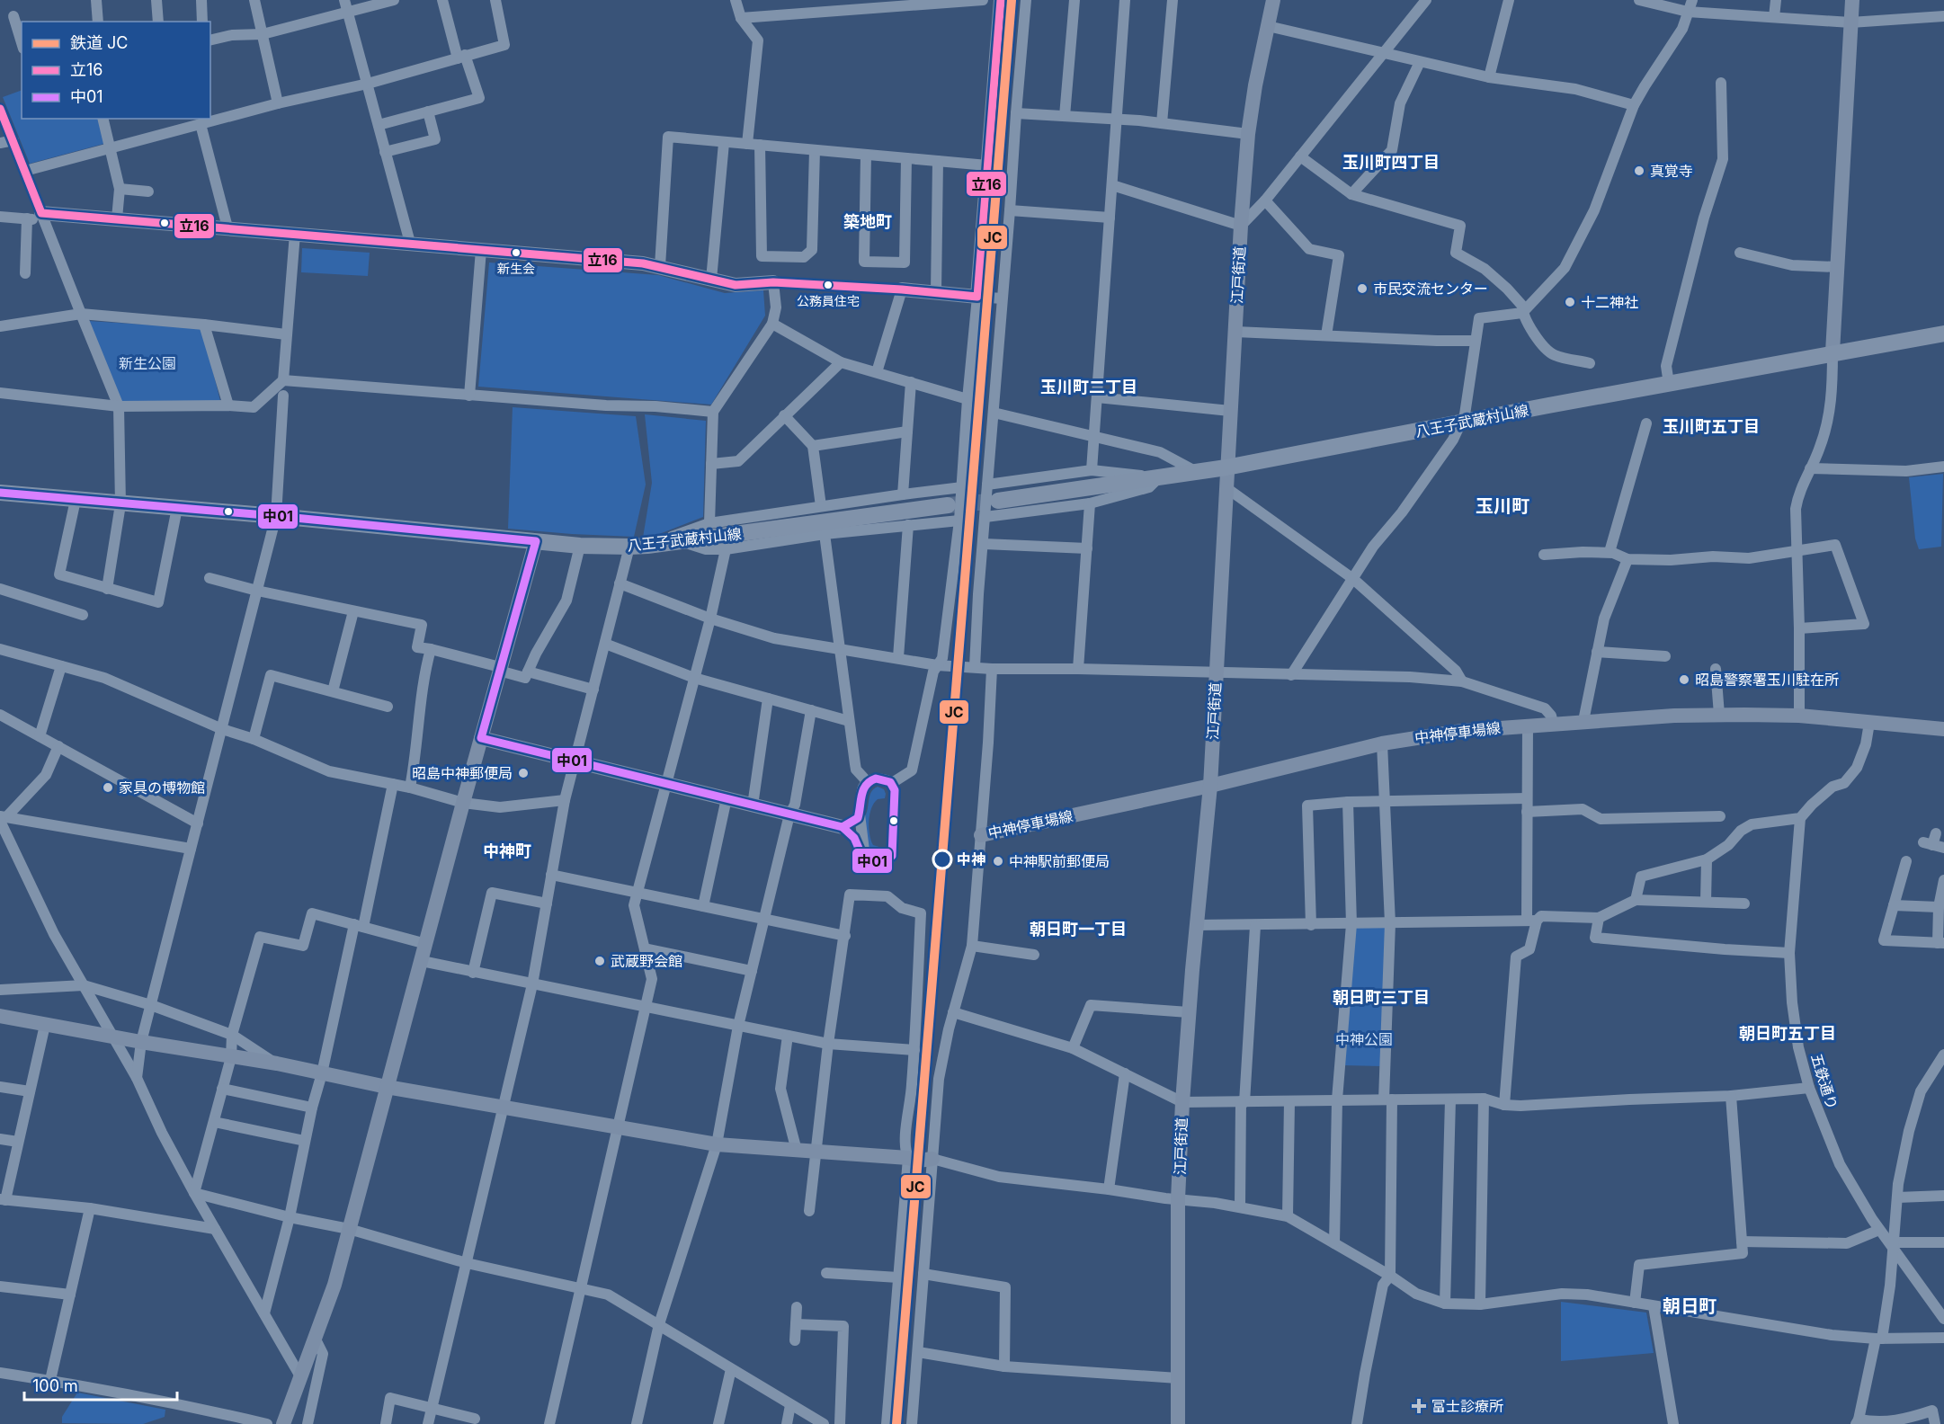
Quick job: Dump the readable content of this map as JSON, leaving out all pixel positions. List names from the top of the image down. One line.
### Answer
{"streets":{"main road":["八王子武蔵村山線"],"street":["江戸街道","中神停車場線","五鉄通り"]},"crossings":[["江戸街道","八王子武蔵村山線"],["江戸街道","中神停車場線"]],"districts":["玉川町四丁目","築地町","玉川町二丁目","玉川町五丁目","玉川町","中神町","朝日町一丁目","朝日町三丁目","朝日町五丁目","朝日町"],"parks":["新生公園","中神公園"],"places":{"other":["真覚寺","新生会","公務員住宅","市民交流センター","十二神社","昭島警察署玉川駐在所","昭島中神郵便局","家具の博物館","中神","中神駅前郵便局","武蔵野会館"],"health":["富士診療所"]},"lines":["rail line JC","transit line 立16","transit line 中01"],"legend":["鉄道 JC","立16","中01"],"scale_bar":"100 m"}
